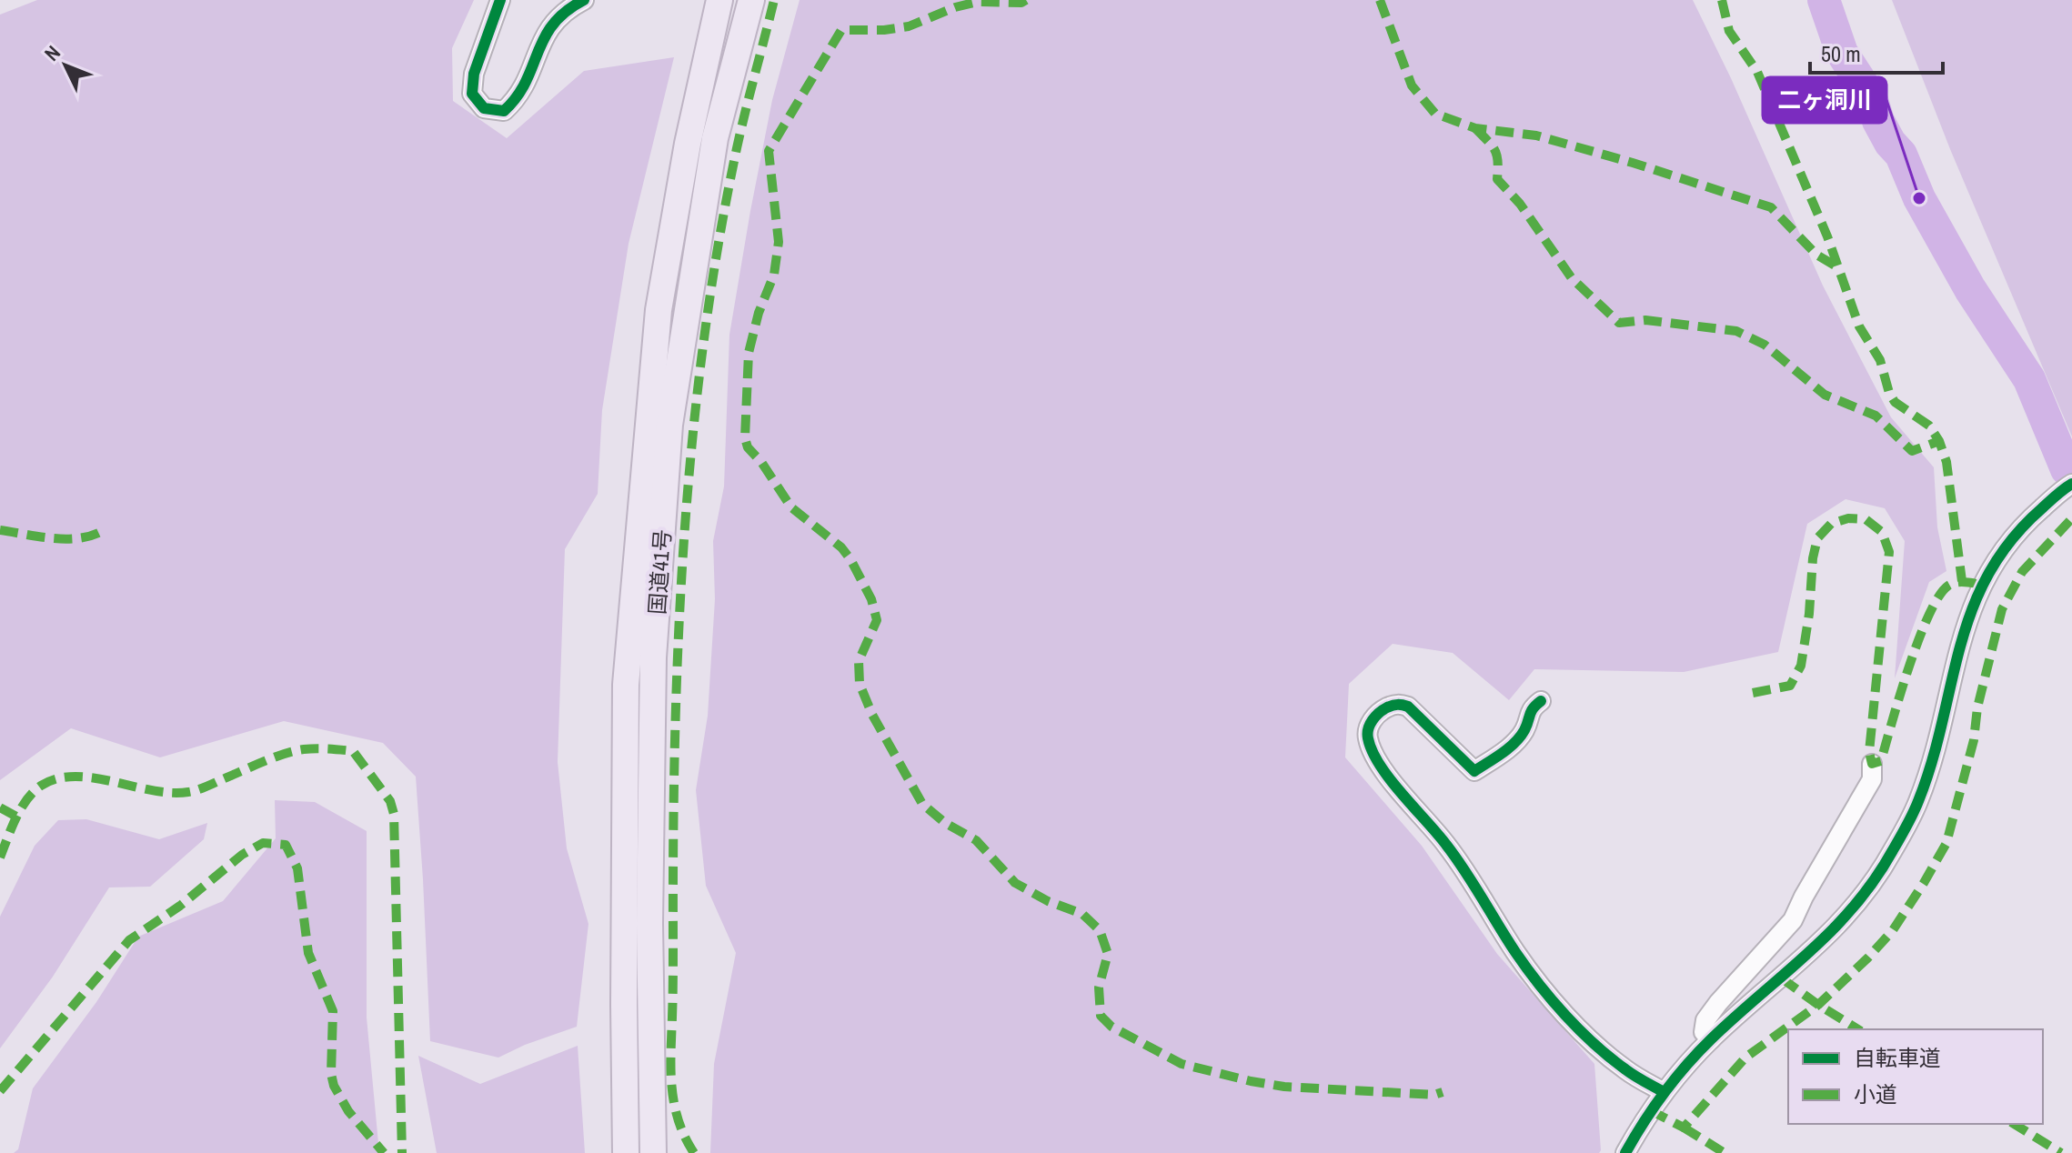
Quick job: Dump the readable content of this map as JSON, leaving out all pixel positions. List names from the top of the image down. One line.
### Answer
{"streets":{"highway":["国道41号"]},"places":["二ヶ洞川"],"legend":["自転車道","小道"],"scale_bar":"50 m","north":"top left"}
